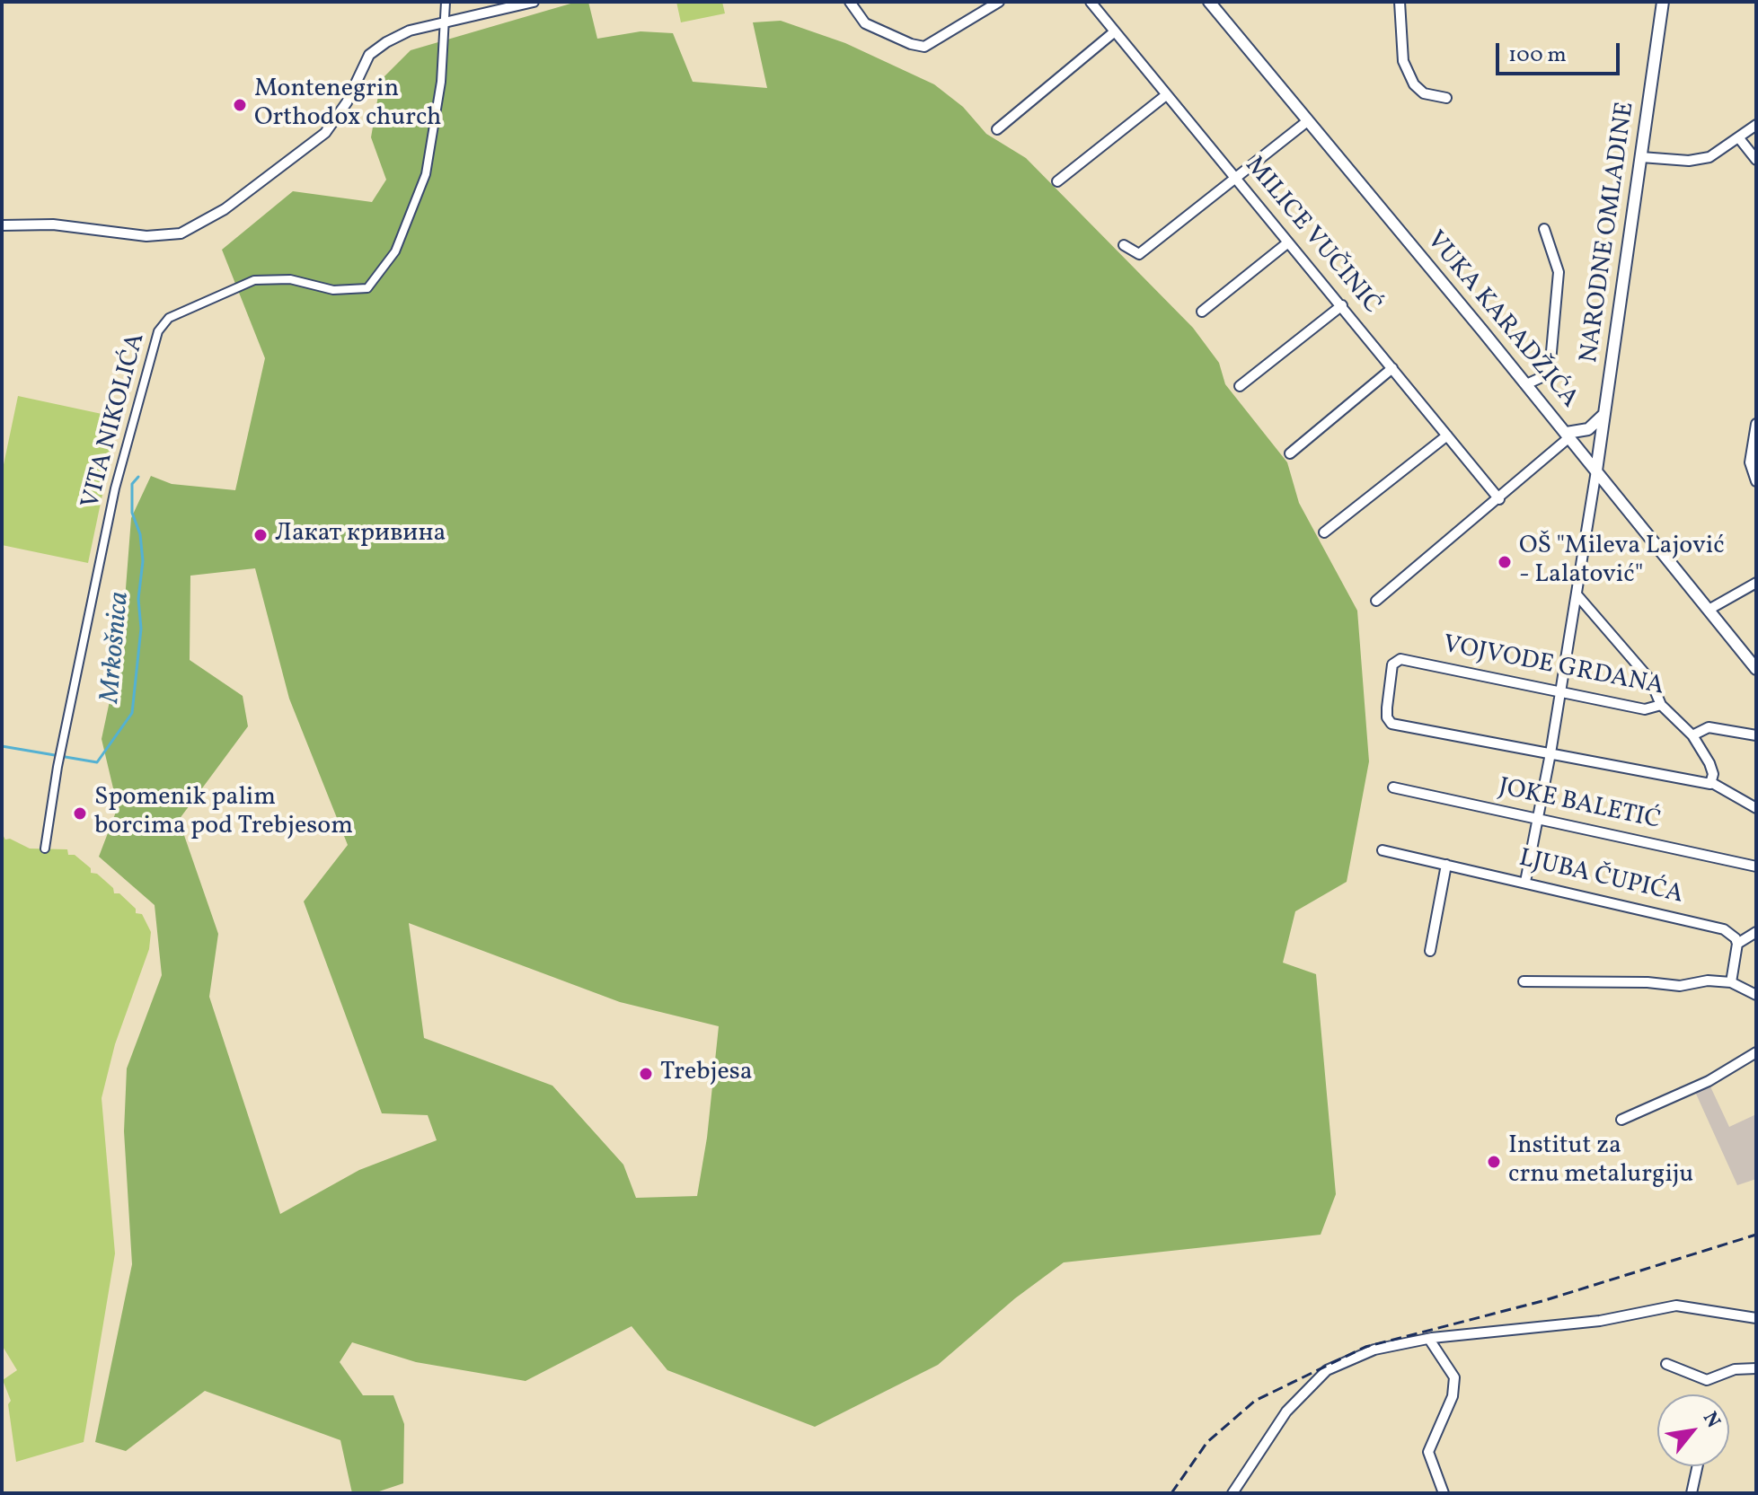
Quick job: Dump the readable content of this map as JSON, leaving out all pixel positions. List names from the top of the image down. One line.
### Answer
{"streets":{"street":["NARODNE OMLADINE","MILICE VUČINIĆ","VUKA KARADŽIĆA","VITA NIKOLIĆA","VOJVODE GRDANA","JOKE BALETIĆ","LJUBA ČUPIĆA"]},"crossings":[["NARODNE OMLADINE","VUKA KARADŽIĆA"]],"water":["Mrkošnica"],"places":["Montenegrin Orthodox church","Лакат кривина","OŠ \"Mileva Lajović - Lalatović\"","Spomenik palim borcima pod Trebjesom","Trebjesa","Institut za crnu metalurgiju"],"scale_bar":"100 m","north":"top right"}
